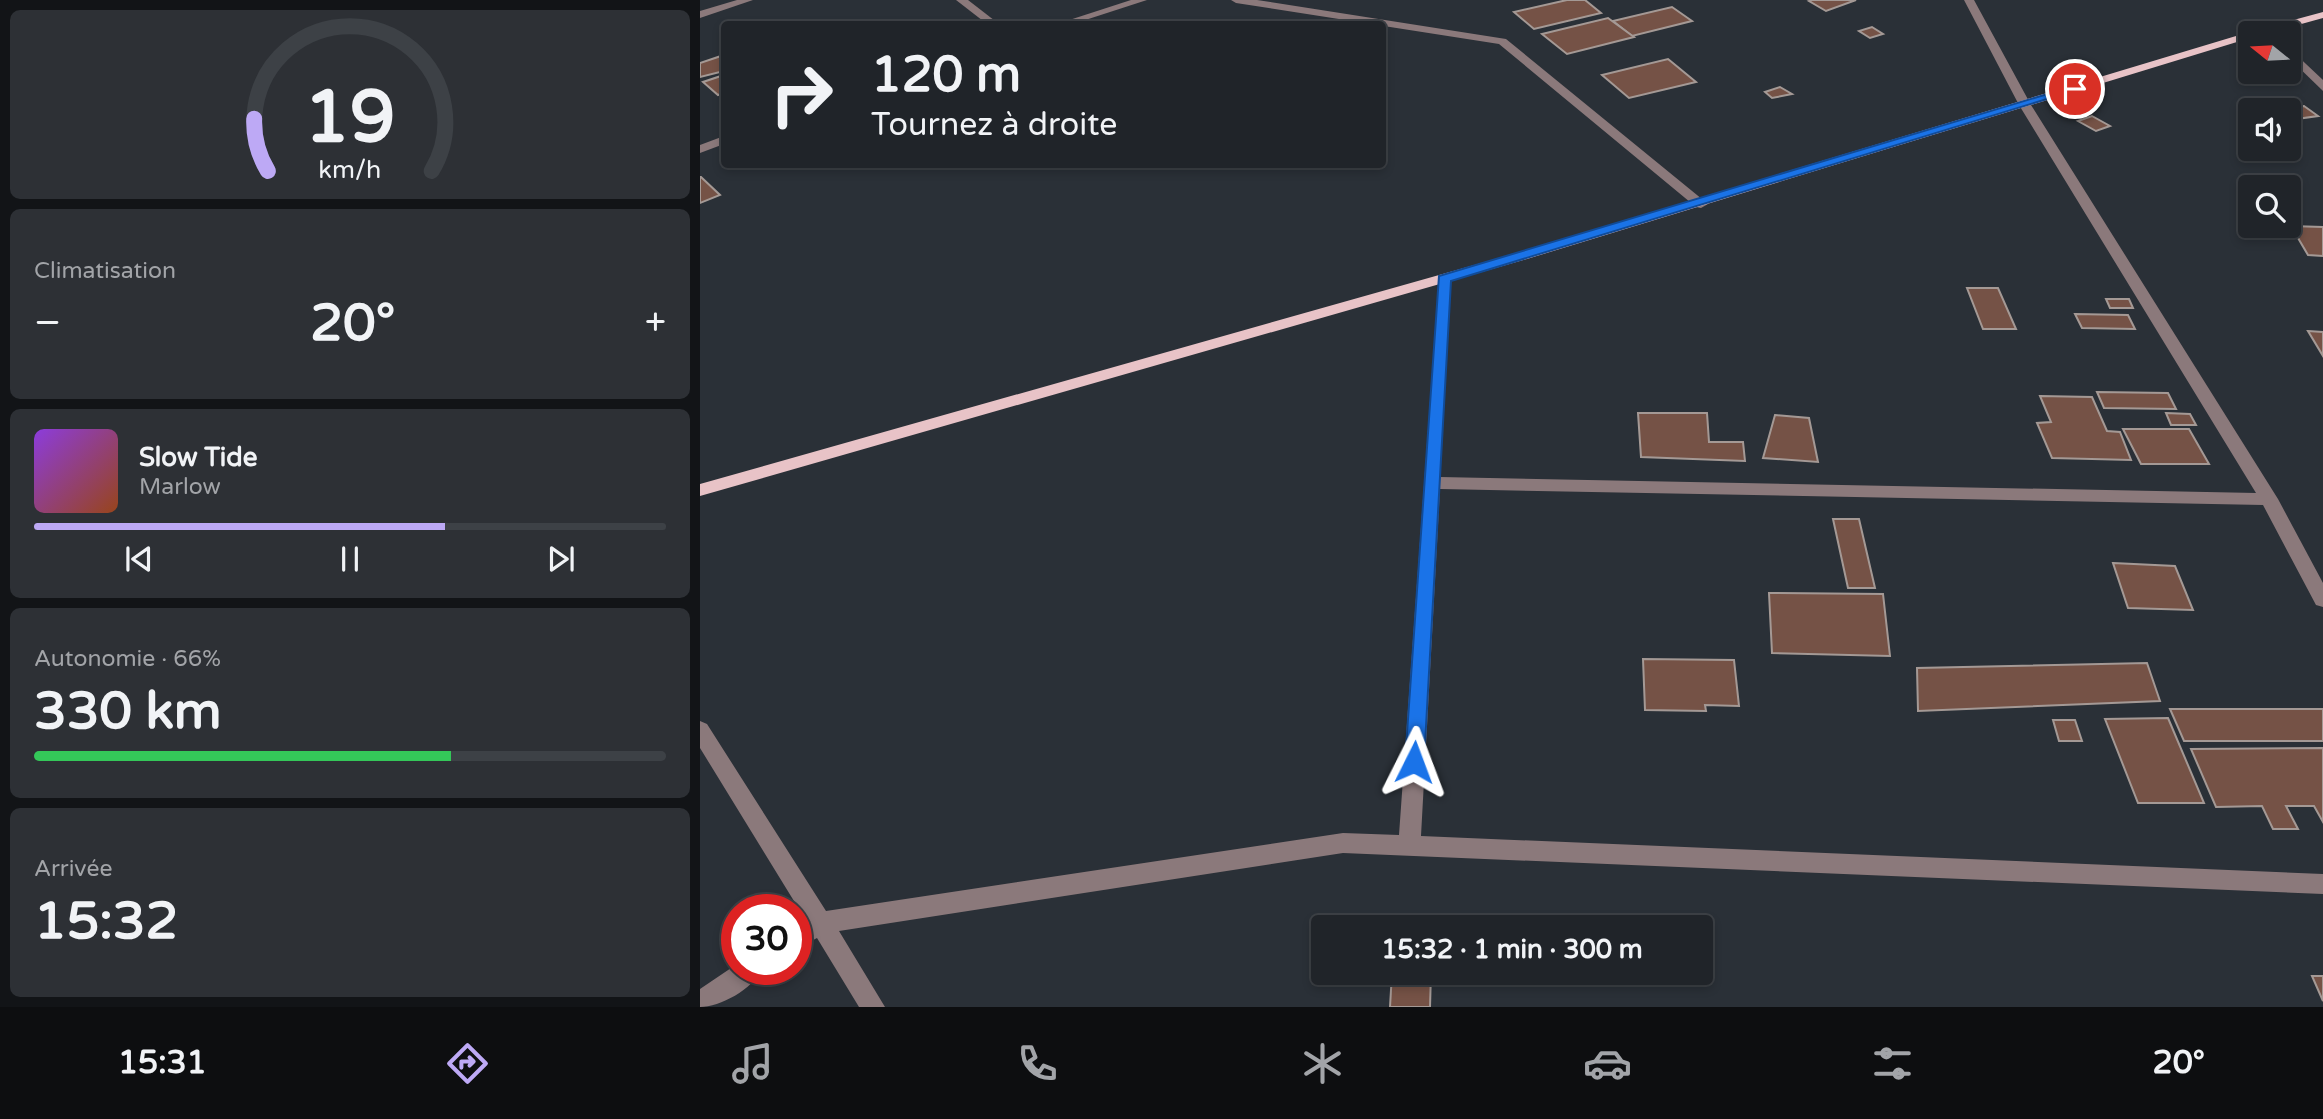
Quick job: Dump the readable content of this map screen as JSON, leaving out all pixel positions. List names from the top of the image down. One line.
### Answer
{"north":"left","page":{"turn":["120 m","Tournez à droite"],"tile":["Climatisation",["Autonomie · 66%","330 km"],["Arrivée","15:32"]],"heat":["−","20°","+"],"song":["Slow Tide","Marlow"],"limit":"30","trip":"15:32 · 1 min · 300 m","tabs":["15:31","20°"],"gauge":["19","km/h"]}}
